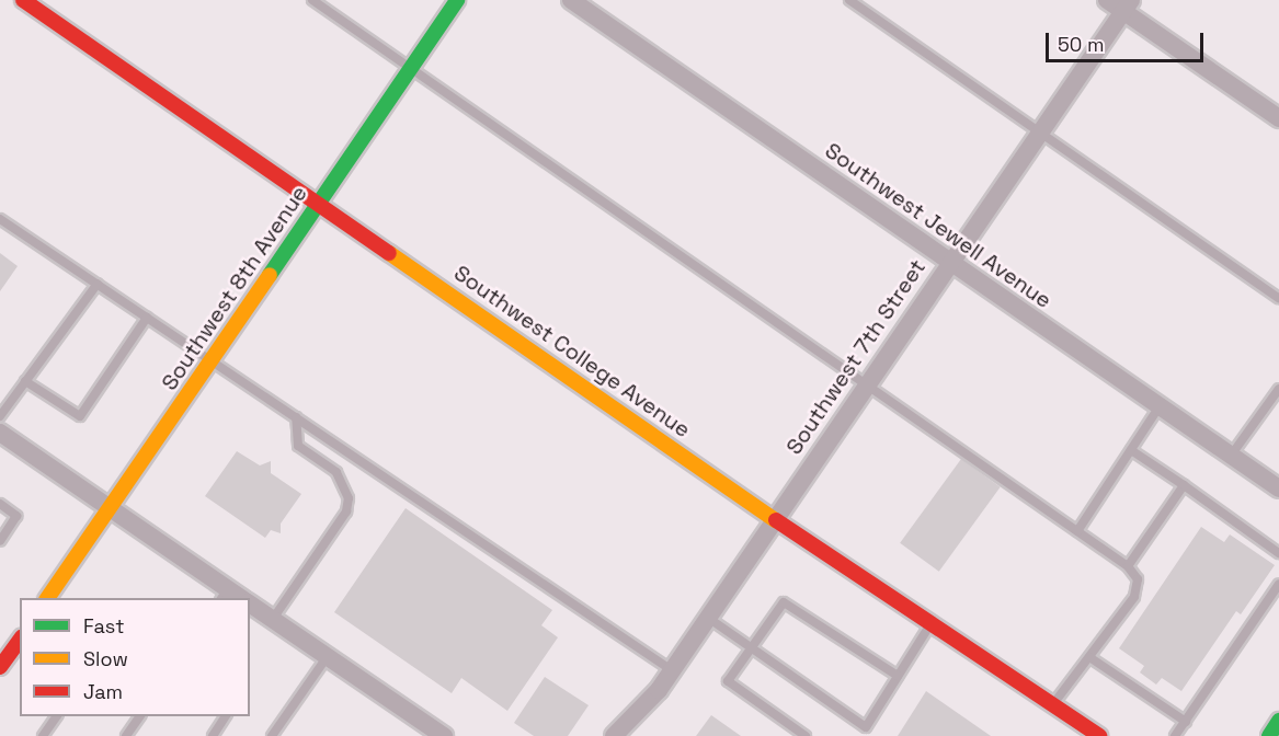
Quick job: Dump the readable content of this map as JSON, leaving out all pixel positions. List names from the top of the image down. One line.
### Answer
{"streets":{"street":["Southwest Jewell Avenue","Southwest 8th Avenue","Southwest College Avenue","Southwest 7th Street"]},"crossings":[["Southwest Jewell Avenue","Southwest 7th Street"],["Southwest 8th Avenue","Southwest College Avenue"],["Southwest College Avenue","Southwest 7th Street"]],"legend":["Fast","Slow","Jam"],"scale_bar":"50 m"}
